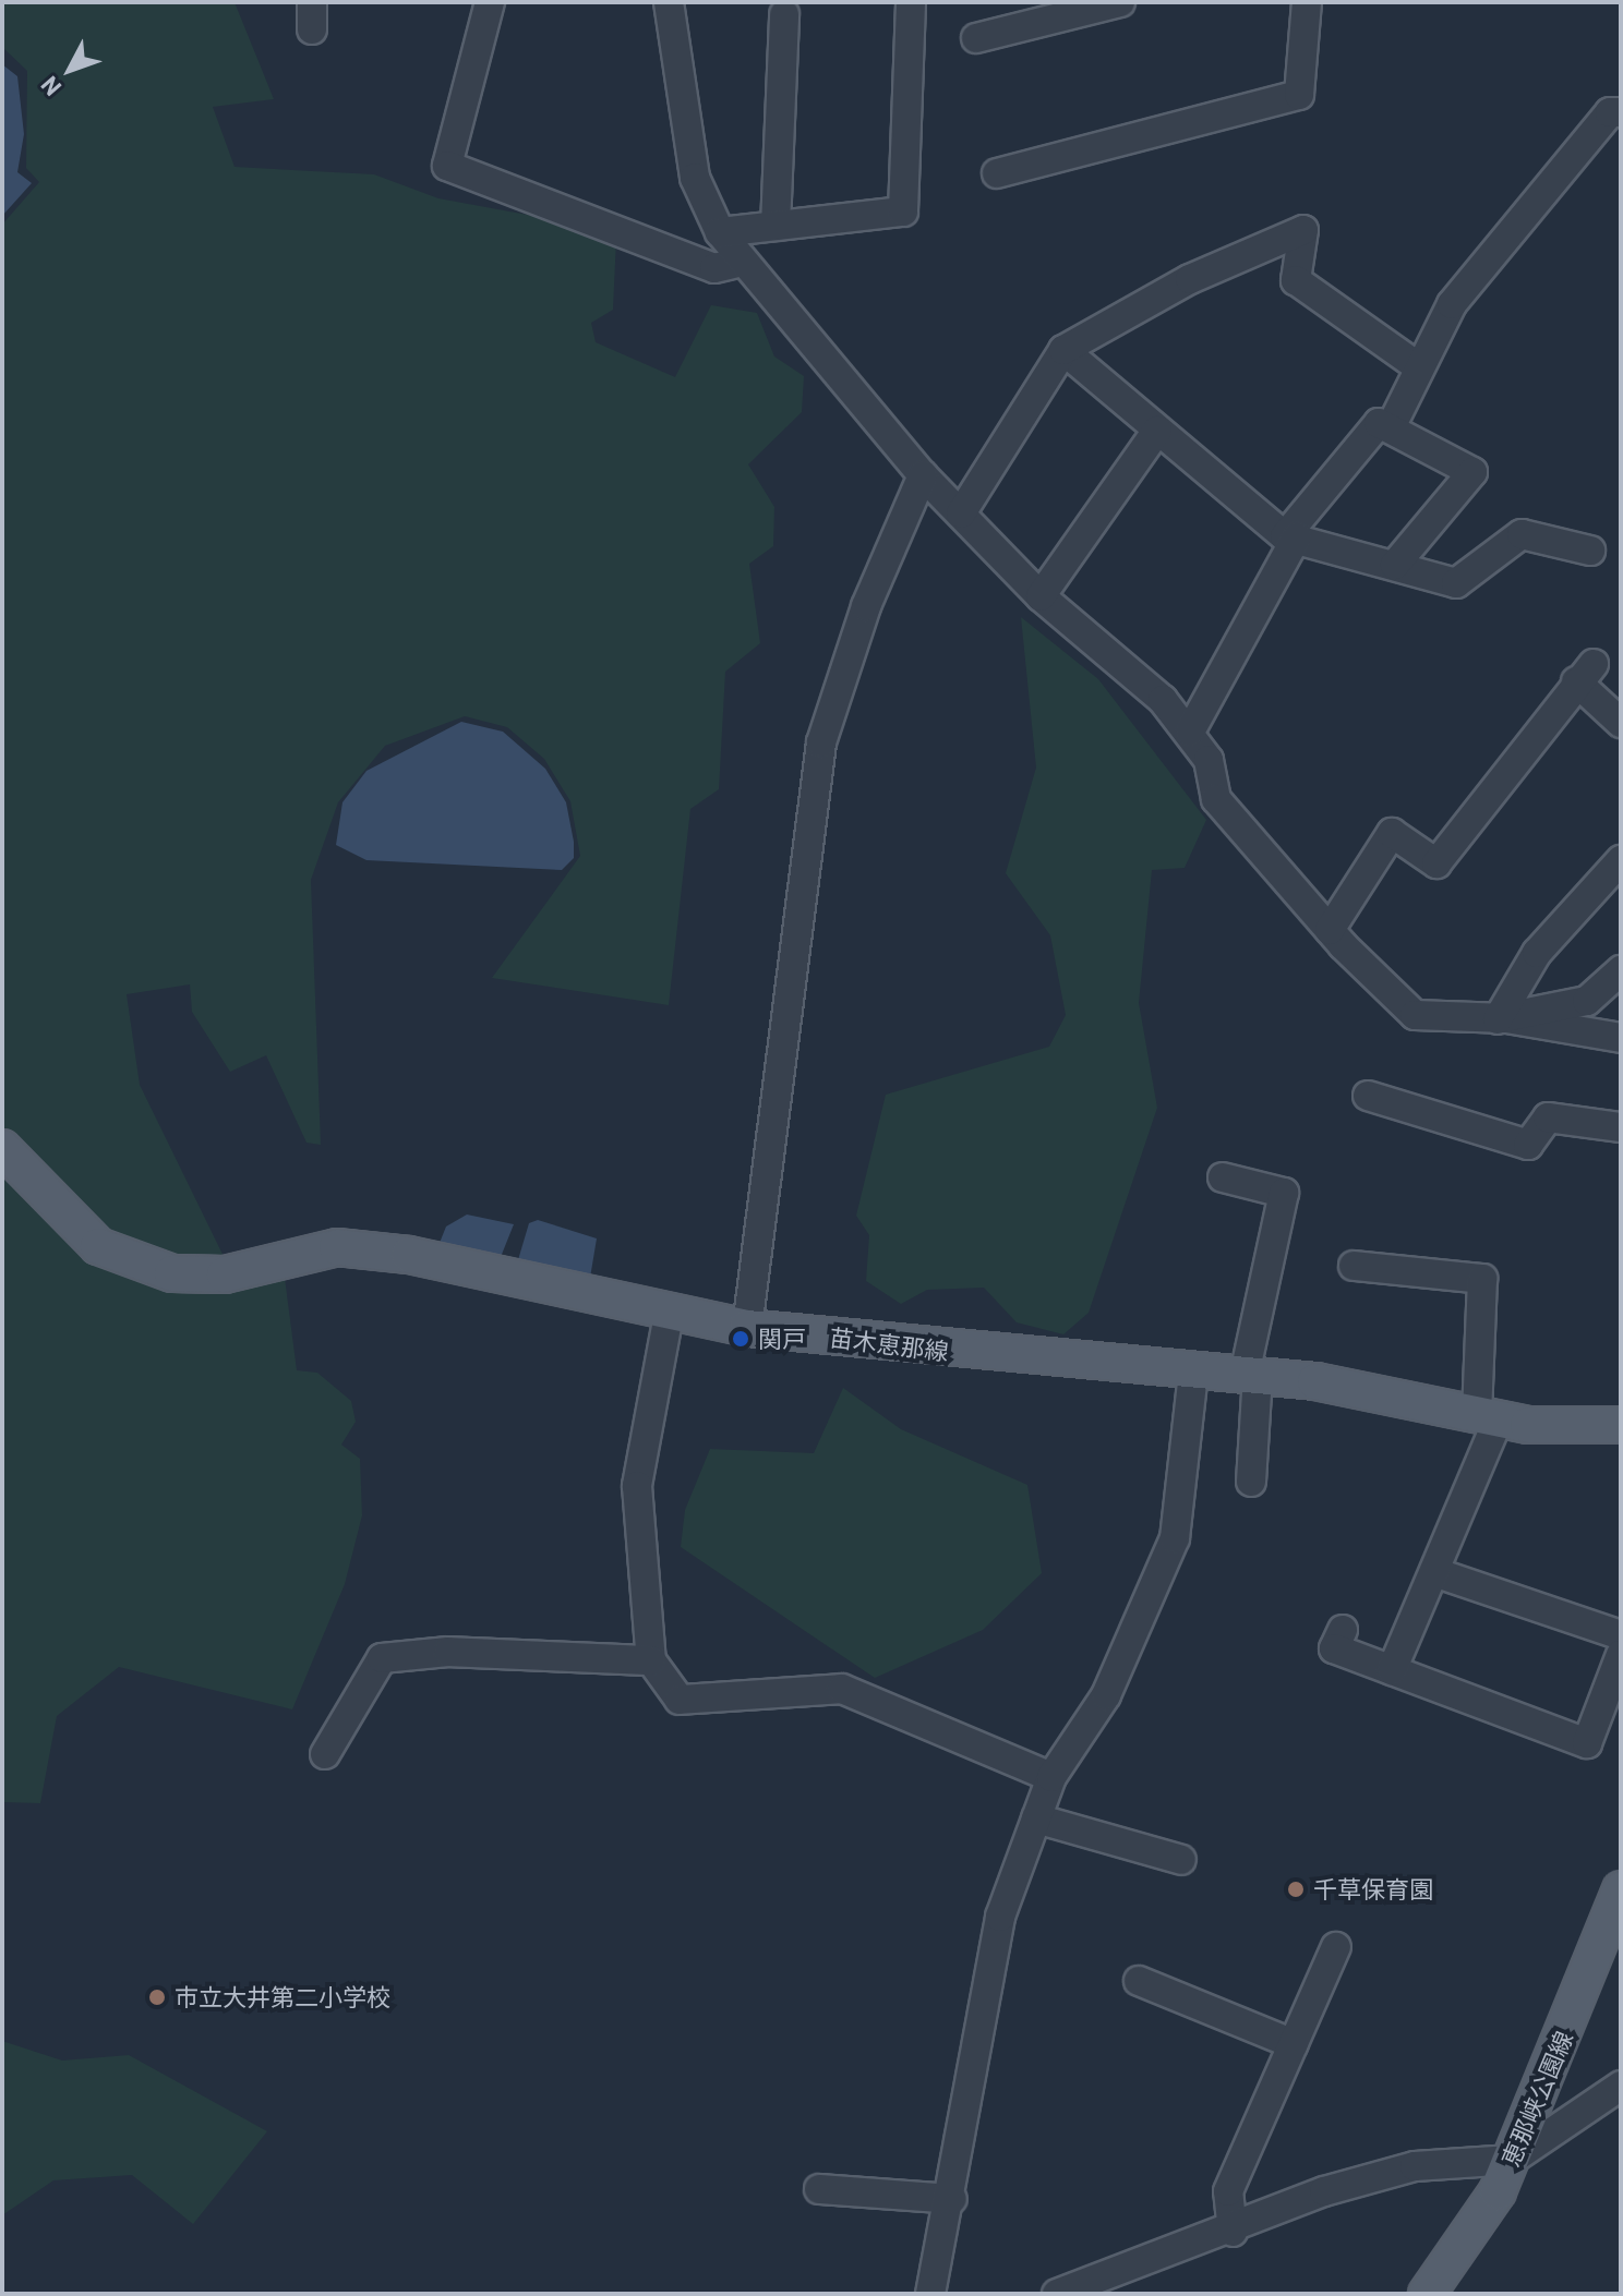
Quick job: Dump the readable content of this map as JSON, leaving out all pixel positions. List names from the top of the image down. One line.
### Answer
{"streets":{"main road":["苗木恵那線","恵那峡公園線"]},"places":["関戸","千草保育園","市立大井第二小学校"],"north":"bottom left"}
